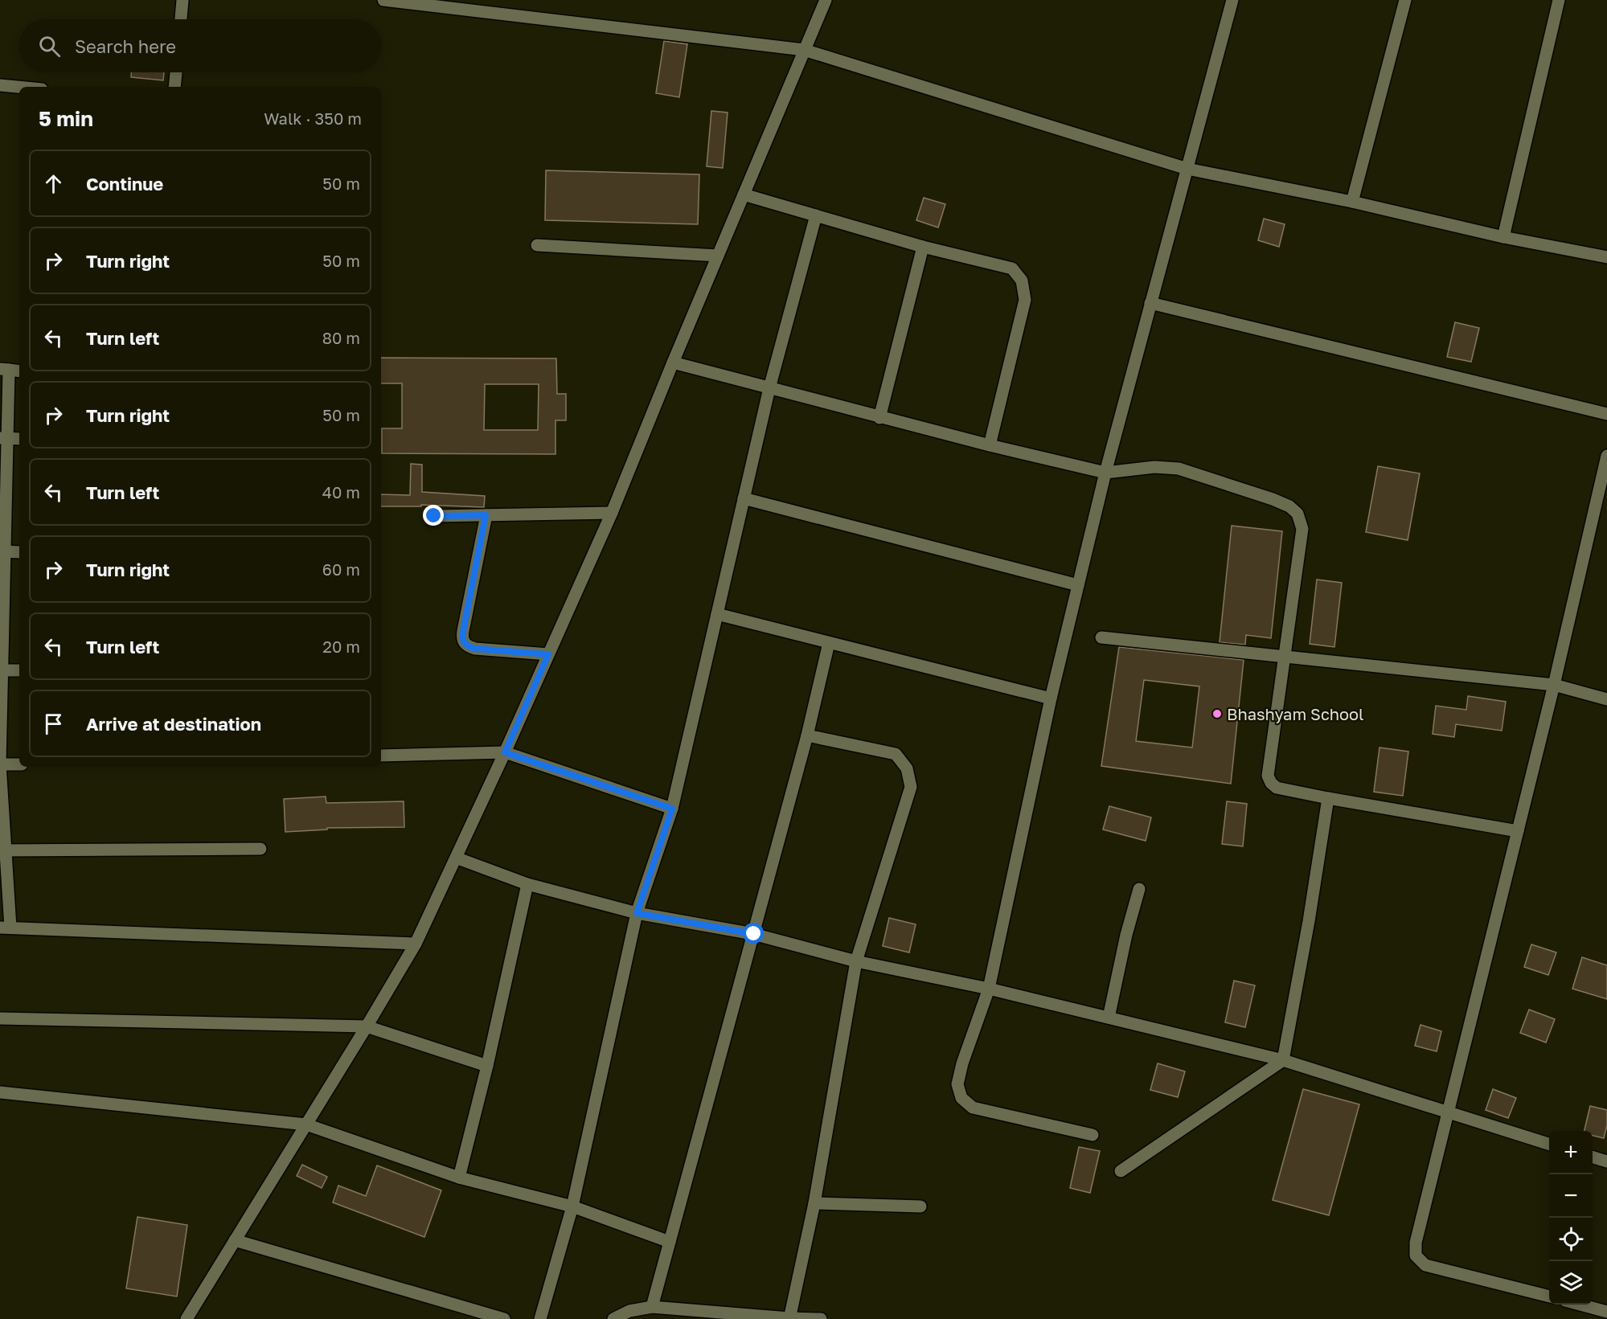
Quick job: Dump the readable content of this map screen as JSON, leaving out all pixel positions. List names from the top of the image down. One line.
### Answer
{"places":["Bhashyam School"],"page":{"search":"Search here","heading":["5 min","Walk · 350 m"],"list":[["Continue","50 m"],["Turn right","50 m"],["Turn left","80 m"],["Turn right","50 m"],["Turn left","40 m"],["Turn right","60 m"],["Turn left","20 m"],"Arrive at destination"],"map_buttons":["+","−"]}}
